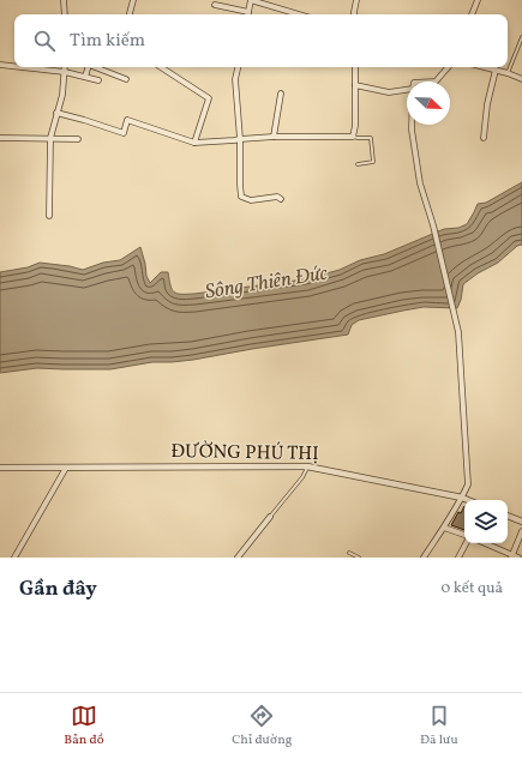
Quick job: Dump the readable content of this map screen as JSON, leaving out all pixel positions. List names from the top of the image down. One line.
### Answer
{"streets":{"street":["ĐƯỜNG PHÚ THỊ"]},"water":["Sông Thiên Đức"],"north":"bottom right","page":{"search":"Tìm kiếm","heading":["Gần đây","0 kết quả"],"nav":["Bản đồ","Chỉ đường","Đã lưu"]}}
